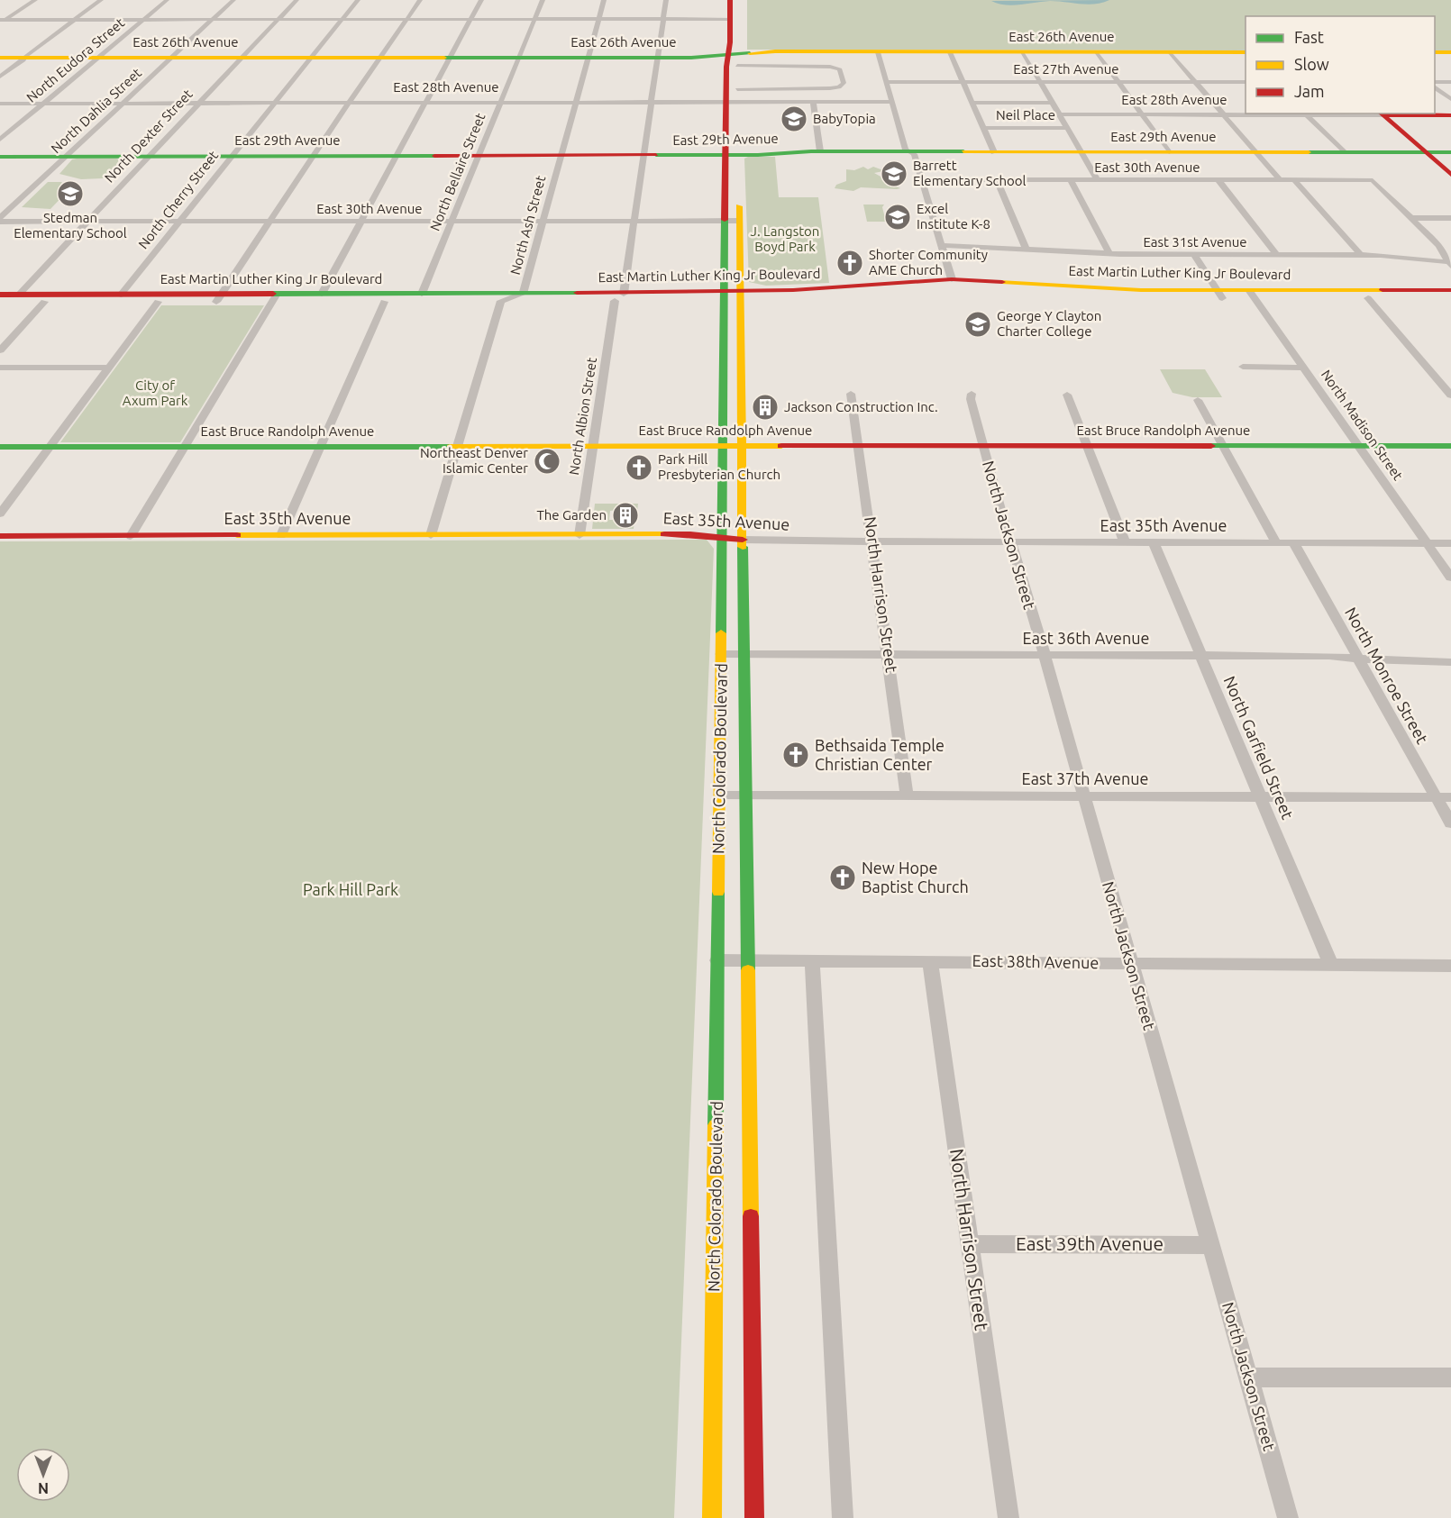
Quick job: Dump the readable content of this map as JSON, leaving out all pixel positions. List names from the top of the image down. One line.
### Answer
{"streets":{"main road":["East 26th Avenue","East 28th Avenue","East 29th Avenue","East Martin Luther King Jr Boulevard","East Bruce Randolph Avenue","East 35th Avenue","North Colorado Boulevard"],"street":["North Eudora Street","East 27th Avenue","North Dahlia Street","Neil Place","North Dexter Street","East 30th Avenue","North Bellaire Street","North Cherry Street","North Ash Street","East 31st Avenue","North Albion Street","North Madison Street","North Jackson Street","North Harrison Street","East 36th Avenue","North Monroe Street","North Garfield Street","East 37th Avenue","East 38th Avenue","East 39th Avenue"]},"crossings":[["East 26th Avenue","North Eudora Street"],["East 26th Avenue","North Dahlia Street"],["East 26th Avenue","North Dexter Street"],["East 26th Avenue","North Bellaire Street"],["East 26th Avenue","North Cherry Street"],["East 26th Avenue","North Ash Street"],["East 26th Avenue","North Albion Street"],["East 26th Avenue","North Colorado Boulevard"],["North Eudora Street","East 28th Avenue"],["East 28th Avenue","North Dahlia Street"],["East 28th Avenue","North Dexter Street"],["East 28th Avenue","North Bellaire Street"],["East 28th Avenue","North Cherry Street"],["East 28th Avenue","North Ash Street"],["East 28th Avenue","North Albion Street"],["East 28th Avenue","North Colorado Boulevard"],["North Dahlia Street","East 29th Avenue"],["North Dahlia Street","East 30th Avenue"],["North Dexter Street","East 29th Avenue"],["North Dexter Street","East 30th Avenue"],["North Dexter Street","East Martin Luther King Jr Boulevard"],["East 29th Avenue","North Bellaire Street"],["East 29th Avenue","North Cherry Street"],["East 29th Avenue","North Ash Street"],["East 29th Avenue","North Albion Street"],["East 29th Avenue","North Colorado Boulevard"],["East 30th Avenue","North Bellaire Street"],["East 30th Avenue","North Cherry Street"],["East 30th Avenue","North Ash Street"],["East 30th Avenue","North Albion Street"],["East 30th Avenue","North Colorado Boulevard"],["North Bellaire Street","East Martin Luther King Jr Boulevard"],["North Cherry Street","East Martin Luther King Jr Boulevard"],["North Ash Street","East Martin Luther King Jr Boulevard"],["East Martin Luther King Jr Boulevard","North Albion Street"],["East Martin Luther King Jr Boulevard","North Madison Street"],["East Martin Luther King Jr Boulevard","North Colorado Boulevard"],["North Albion Street","East Bruce Randolph Avenue"],["North Albion Street","East 35th Avenue"],["North Madison Street","East Bruce Randolph Avenue"],["North Madison Street","East 35th Avenue"],["East Bruce Randolph Avenue","North Jackson Street"],["East Bruce Randolph Avenue","North Harrison Street"],["East Bruce Randolph Avenue","North Colorado Boulevard"],["East 35th Avenue","North Jackson Street"],["East 35th Avenue","North Harrison Street"],["East 35th Avenue","North Monroe Street"],["East 35th Avenue","North Garfield Street"],["East 35th Avenue","North Colorado Boulevard"],["North Jackson Street","East 36th Avenue"],["North Jackson Street","East 37th Avenue"],["North Jackson Street","East 38th Avenue"],["North Jackson Street","East 39th Avenue"],["North Harrison Street","East 36th Avenue"],["North Harrison Street","East 37th Avenue"],["North Harrison Street","East 38th Avenue"],["North Harrison Street","East 39th Avenue"],["East 36th Avenue","North Monroe Street"],["East 36th Avenue","North Garfield Street"],["East 36th Avenue","North Colorado Boulevard"],["North Monroe Street","East 37th Avenue"],["North Garfield Street","East 37th Avenue"],["North Garfield Street","East 38th Avenue"],["North Colorado Boulevard","East 37th Avenue"],["North Colorado Boulevard","East 38th Avenue"]],"parks":["J. Langston Boyd Park","City of Axum Park","Park Hill Park"],"places":{"school or university":["BabyTopia","Barrett Elementary School","Stedman Elementary School","Excel Institute K-8","George Y Clayton Charter College"],"church":["Shorter Community AME Church","Park Hill Presbyterian Church","Bethsaida Temple Christian Center","New Hope Baptist Church"],"building":["Jackson Construction Inc.","The Garden"],"mosque":["Northeast Denver Islamic Center"]},"legend":["Fast","Slow","Jam"],"north":"bottom"}
